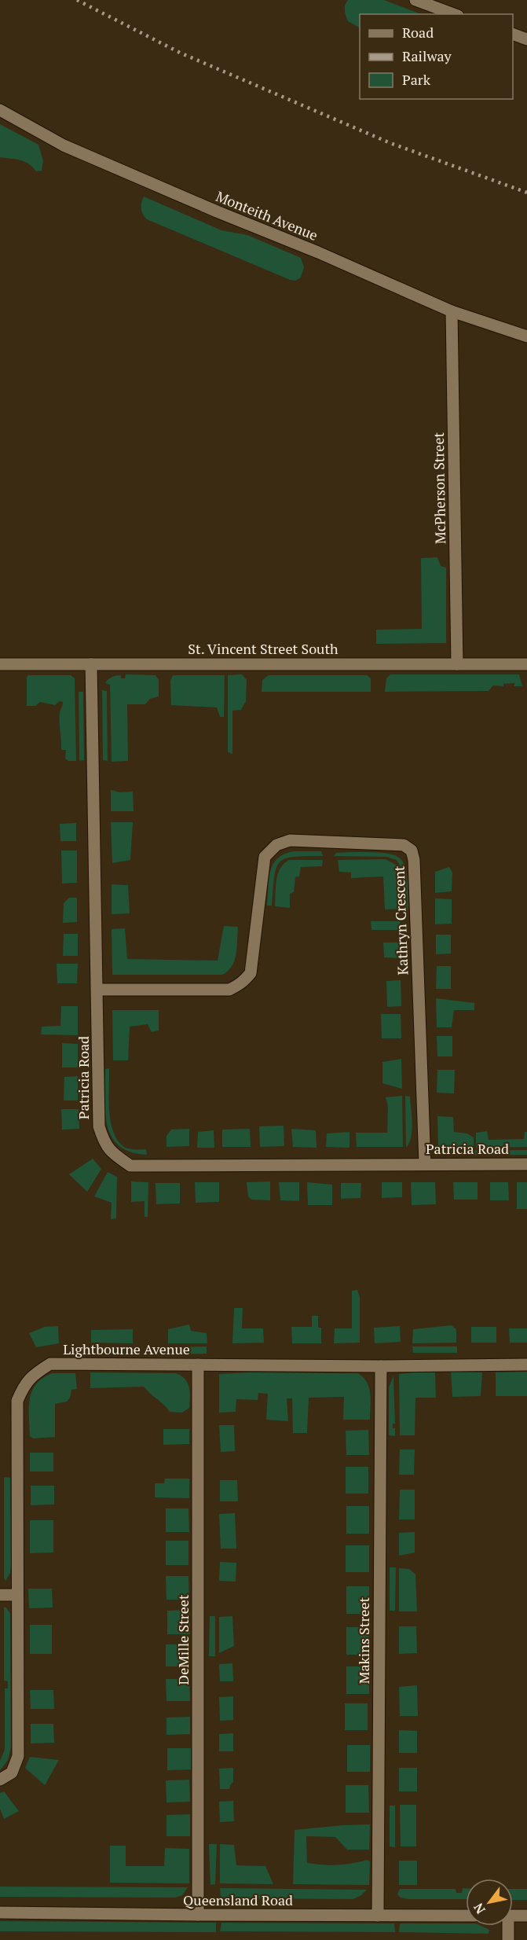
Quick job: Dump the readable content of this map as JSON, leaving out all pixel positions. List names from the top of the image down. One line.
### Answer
{"streets":{"street":["Monteith Avenue","McPherson Street","St. Vincent Street South","Kathryn Crescent","Patricia Road","Lightbourne Avenue","DeMille Street","Makins Street","Queensland Road"]},"crossings":[["Monteith Avenue","McPherson Street"],["McPherson Street","St. Vincent Street South"],["St. Vincent Street South","Patricia Road"],["Kathryn Crescent","Patricia Road"],["Lightbourne Avenue","DeMille Street"],["Lightbourne Avenue","Makins Street"],["DeMille Street","Queensland Road"],["Makins Street","Queensland Road"]],"legend":["Road","Railway","Park"],"north":"bottom left"}
